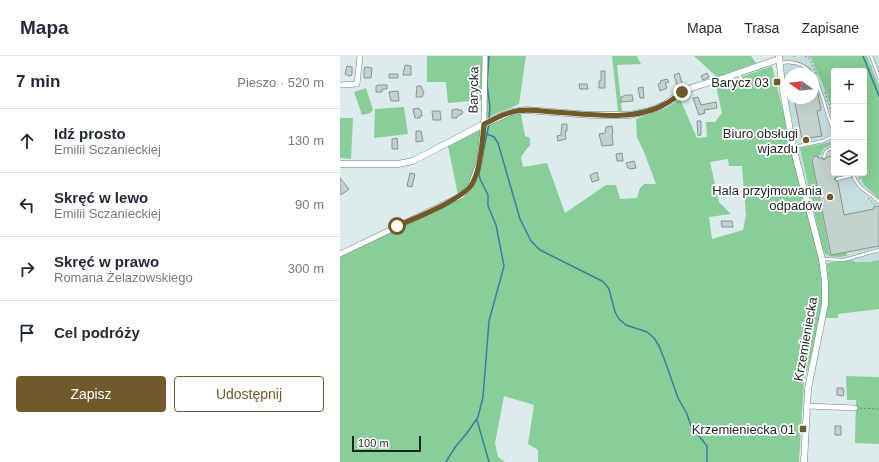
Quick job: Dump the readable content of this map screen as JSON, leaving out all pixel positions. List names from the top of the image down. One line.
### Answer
{"streets":{"street":["Barycka","Krzemieniecka"]},"places":{"transit":["Barycz 03","Krzemieniecka 01"],"other":["Biuro obsługi wjazdu","Hala przyjmowania odpadów"]},"scale_bar":"100 m","north":"left","page":{"header":"Mapa","nav":["Mapa","Trasa","Zapisane"],"heading":["7 min","Pieszo · 520 m"],"map_buttons":["+","−"],"list":[["Idź prosto","Emilii Sczanieckiej","130 m"],["Skręć w lewo","Emilii Sczanieckiej","90 m"],["Skręć w prawo","Romana Żelazowskiego","300 m"],"Cel podróży"],"buttons":["Zapisz","Udostępnij"],"scale":"100 m"}}
